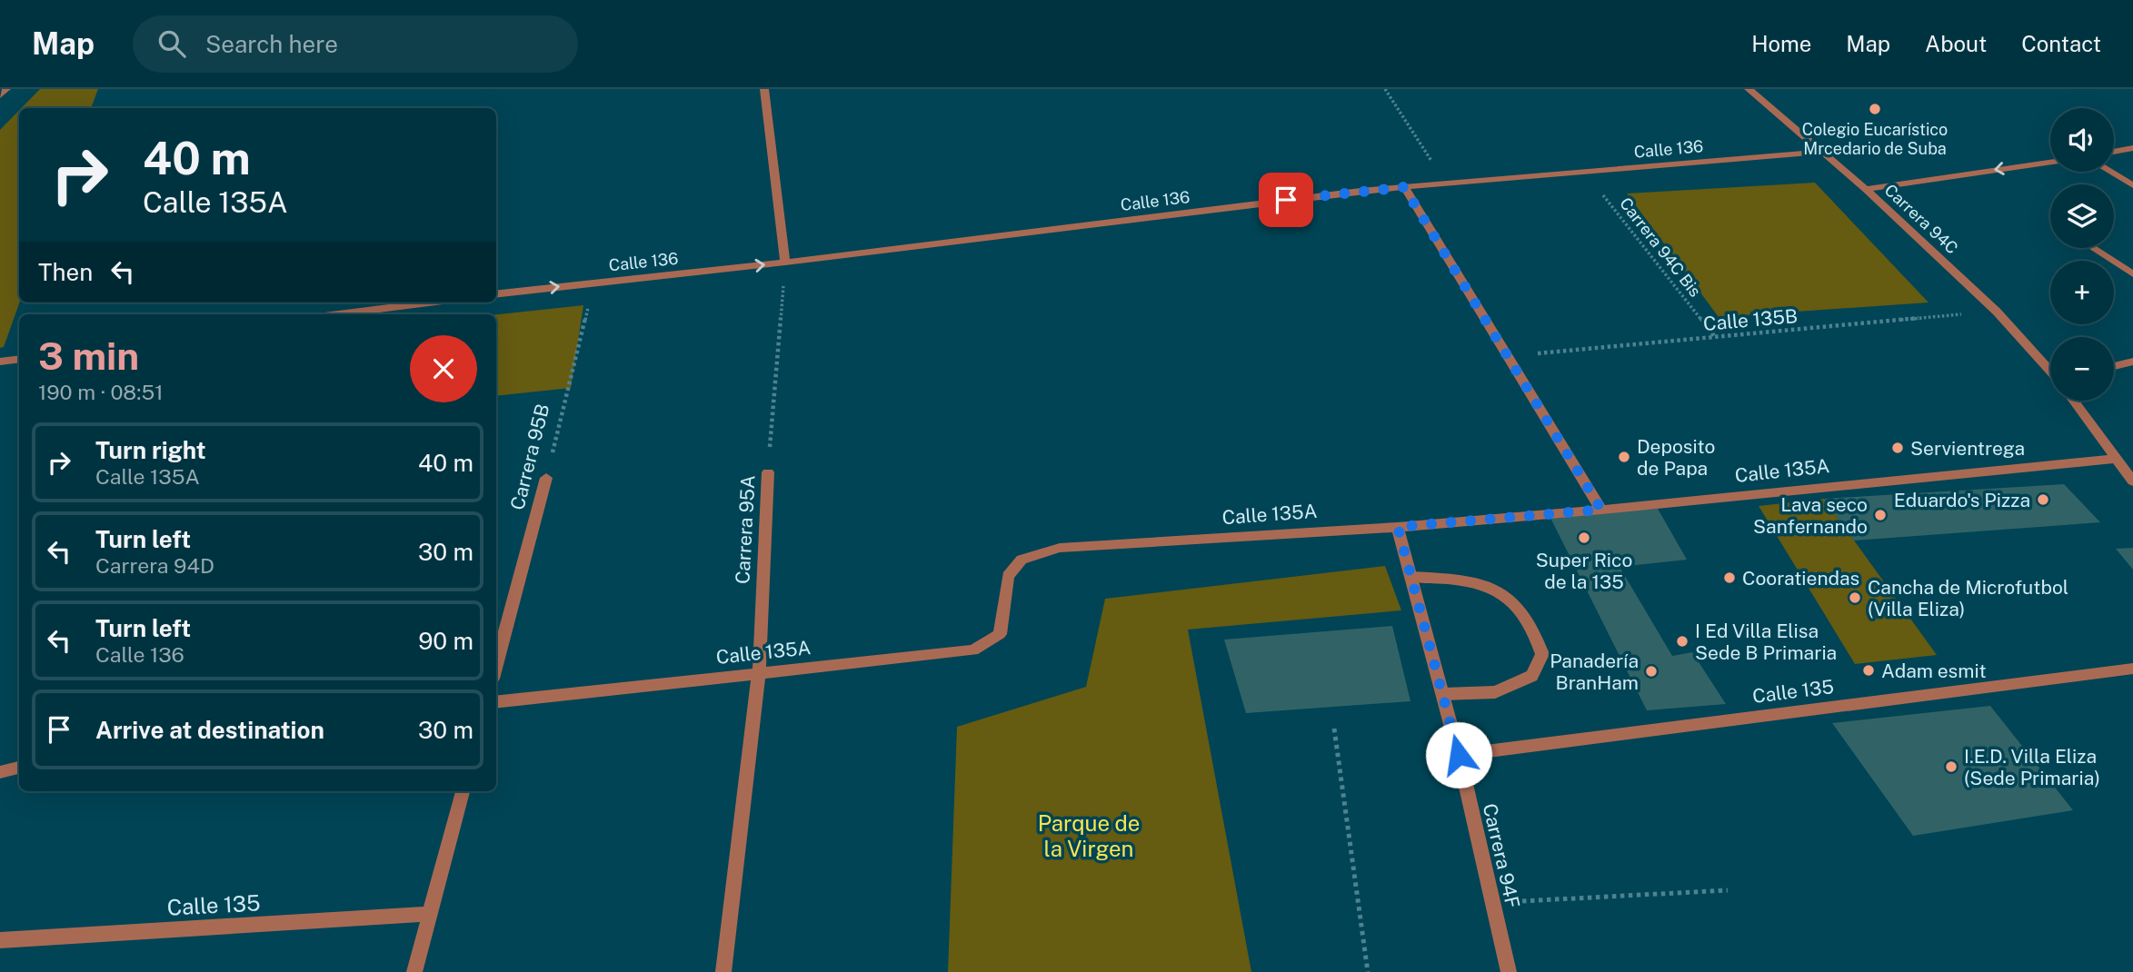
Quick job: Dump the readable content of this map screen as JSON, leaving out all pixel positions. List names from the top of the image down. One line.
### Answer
{"streets":{"street":["Calle 136","Carrera 94C","Carrera 95B","Calle 135A","Carrera 95A","Calle 135","Carrera 94F"],"path":["Carrera 94C Bis","Calle 135B"]},"crossings":[["Calle 136","Carrera 94C"],["Calle 136","Carrera 94C Bis"],["Calle 136","Carrera 95B"],["Calle 136","Carrera 95A"],["Carrera 94C","Calle 135B"],["Carrera 94C","Calle 135A"],["Carrera 94C Bis","Calle 135B"],["Calle 135A","Carrera 95A"],["Calle 135A","Carrera 94F"],["Calle 135","Carrera 94F"]],"parks":["Parque de la Virgen"],"places":["Colegio Eucarístico Mrcedario de Suba","Servientrega","Deposito de Papa","Eduardo's Pizza","Lava seco Sanfernando","Super Rico de la 135","Cooratiendas","Cancha de Microfutbol (Villa Eliza)","I Ed Villa Elisa Sede B Primaria","Adam esmit","Panadería BranHam","I.E.D. Villa Eliza (Sede Primaria)"],"page":{"header":"Map","search":"Search here","nav":["Home","Map","About","Contact"],"map_buttons":["+","−"],"turn":["40 m","Calle 135A"],"then":"Then","heading":["3 min","190 m · 08:51"],"list":[{"name":"Turn right","note":"Calle 135A","value":"40 m"},{"name":"Turn left","note":"Carrera 94D","value":"30 m"},{"name":"Turn left","note":"Calle 136","value":"90 m"},{"name":"Arrive at destination","value":"30 m"}]}}
